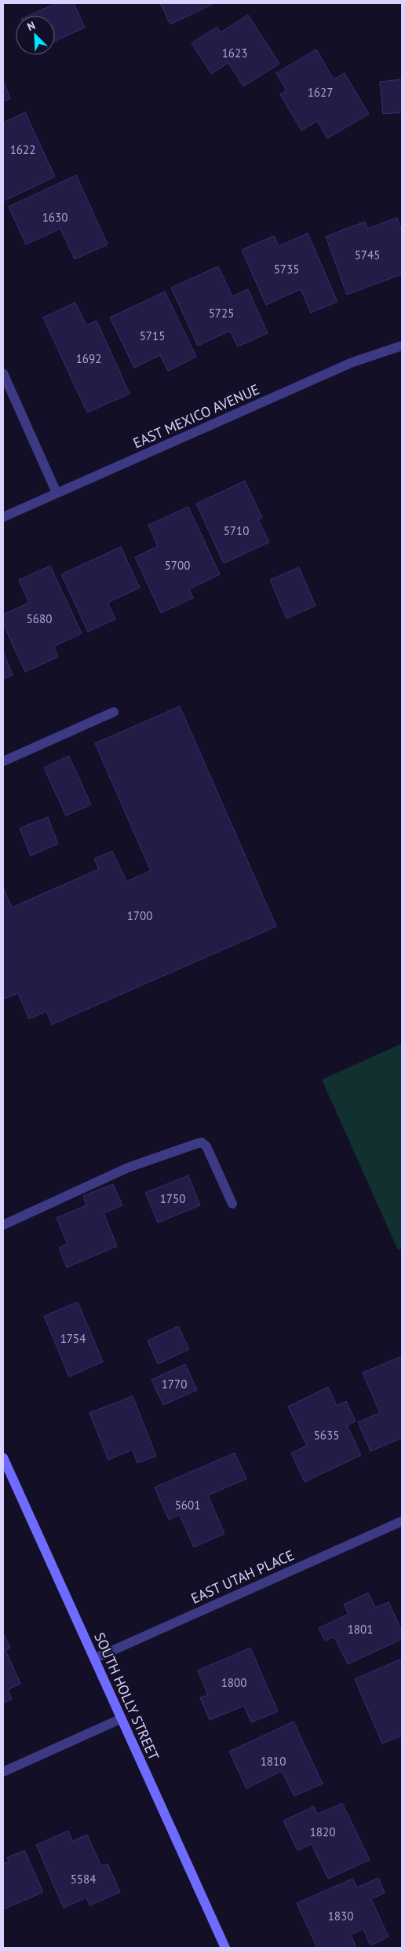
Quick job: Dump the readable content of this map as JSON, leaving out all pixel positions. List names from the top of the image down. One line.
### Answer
{"streets":{"main road":["SOUTH HOLLY STREET"],"street":["EAST MEXICO AVENUE","EAST UTAH PLACE"]},"crossings":[["EAST UTAH PLACE","SOUTH HOLLY STREET"]],"house_numbers":["1623","1627","1622","1630","5745","5735","5725","5715","1692","5710","5700","5680","1700","1750","1754","1770","5635","5601","1801","1800","1810","1820","5584","1830"],"north":"top left"}
